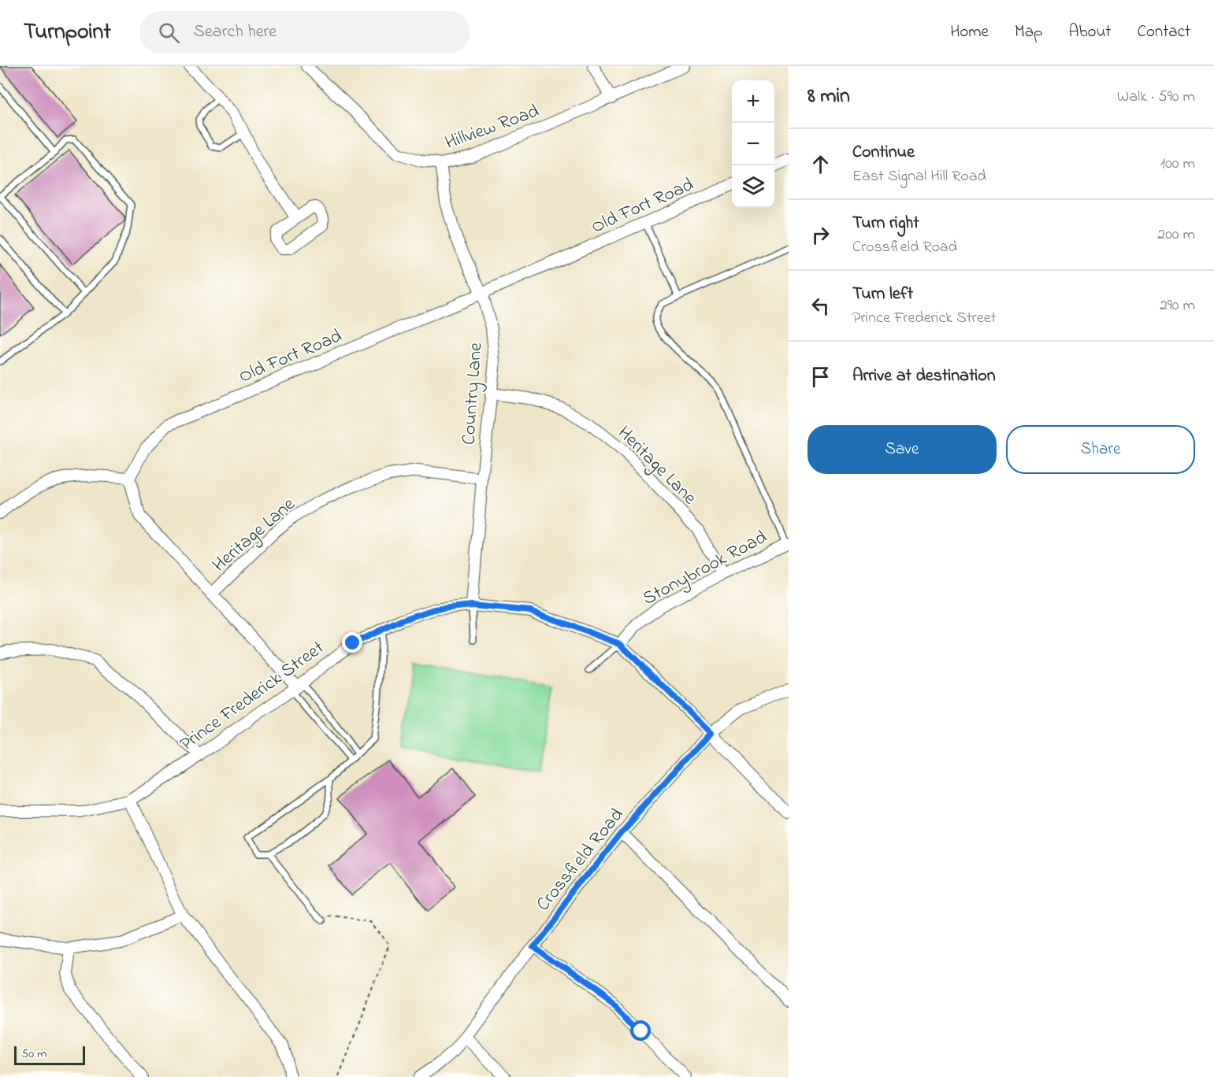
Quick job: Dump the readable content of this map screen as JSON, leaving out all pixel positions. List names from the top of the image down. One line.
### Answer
{"streets":{"street":["Hillview Road","Old Fort Road","Country Lane","Heritage Lane","Stonybrook Road","Prince Frederick Street","Crossfield Road"]},"crossings":[["Hillview Road","Country Lane"],["Old Fort Road","Country Lane"],["Country Lane","Heritage Lane"],["Country Lane","Prince Frederick Street"],["Heritage Lane","Stonybrook Road"],["Stonybrook Road","Prince Frederick Street"],["Prince Frederick Street","Crossfield Road"]],"scale_bar":"50 m","page":{"header":"Turnpoint","search":"Search here","nav":["Home","Map","About","Contact"],"heading":["8 min","Walk · 590 m"],"map_buttons":["+","−"],"list":[["Continue","East Signal Hill Road","100 m"],["Turn right","Crossfield Road","200 m"],["Turn left","Prince Frederick Street","290 m"],"Arrive at destination"],"buttons":["Save","Share"],"scale":"50 m"}}
